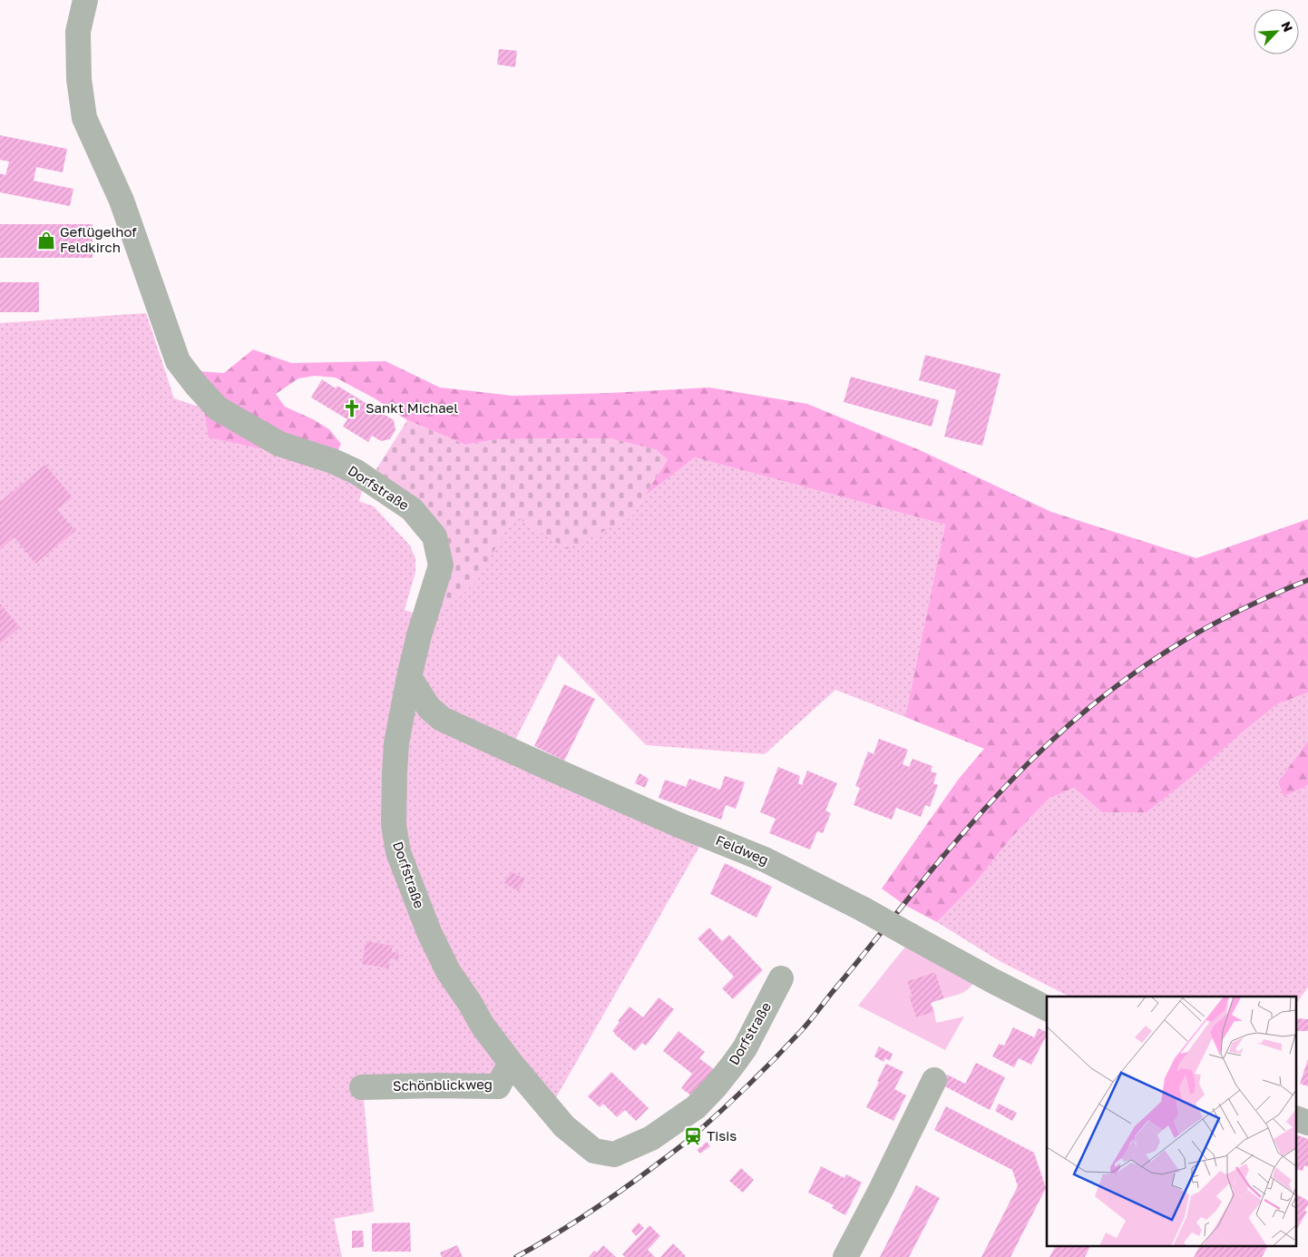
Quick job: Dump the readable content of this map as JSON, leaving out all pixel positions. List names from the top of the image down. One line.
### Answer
{"streets":{"street":["Dorfstraße","Feldweg","Schönblickweg"]},"crossings":[["Dorfstraße","Feldweg"],["Dorfstraße","Schönblickweg"]],"places":{"shop":["Geflügelhof Feldkirch"],"church":["Sankt Michael"],"station":["Tisis"]},"north":"top right"}
